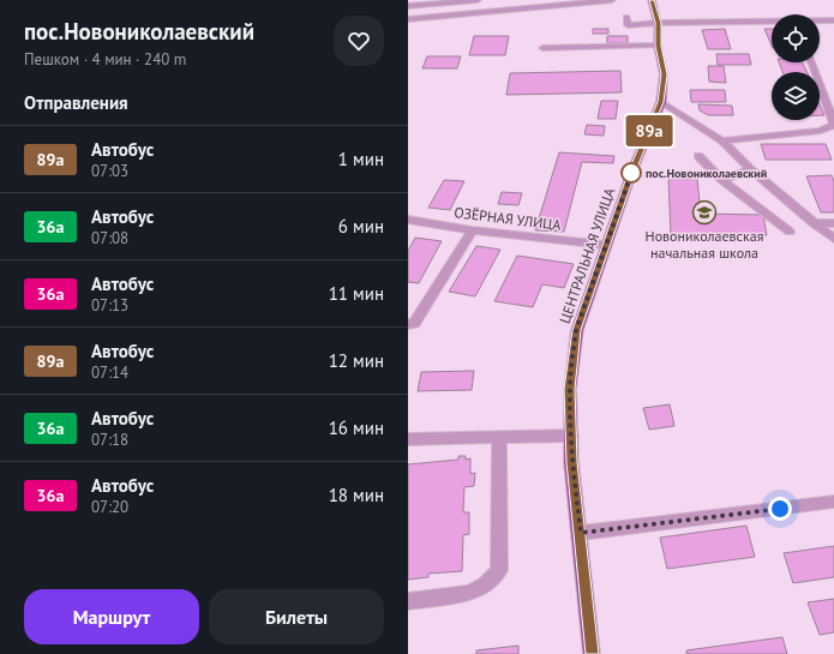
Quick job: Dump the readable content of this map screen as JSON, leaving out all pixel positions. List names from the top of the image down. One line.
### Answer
{"streets":{"main road":["ЦЕНТРАЛЬНАЯ УЛИЦА"],"street":["ОЗЁРНАЯ УЛИЦА"]},"crossings":[["ОЗЁРНАЯ УЛИЦА","ЦЕНТРАЛЬНАЯ УЛИЦА"]],"places":{"other":["пос.Новониколаевский"],"school or university":["Новониколаевская начальная школа"]},"lines":["bus line 89a"],"page":{"heading":[["пос.Новониколаевский","Пешком · 4 мин · 240 m"],"Отправления"],"on_map":"89a","list":[{"mark":"89a","name":"Автобус","note":"07:03","value":"1 мин"},{"mark":"36а","name":"Автобус","note":"07:08","value":"6 мин"},{"mark":"36a","name":"Автобус","note":"07:13","value":"11 мин"},{"mark":"89a","name":"Автобус","note":"07:14","value":"12 мин"},{"mark":"36а","name":"Автобус","note":"07:18","value":"16 мин"},{"mark":"36a","name":"Автобус","note":"07:20","value":"18 мин"}],"buttons":["Маршрут","Билеты"]}}
